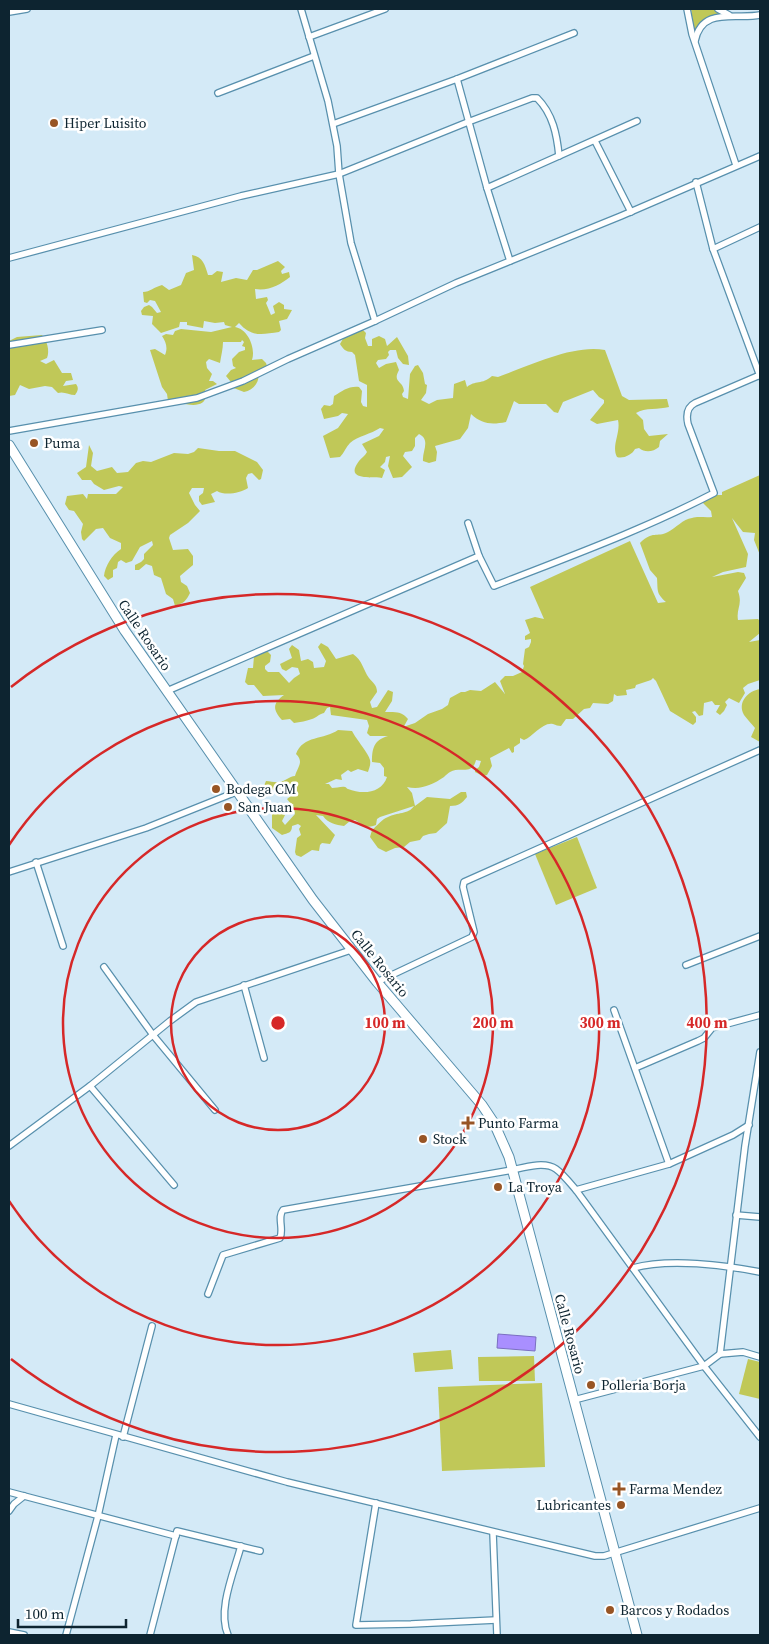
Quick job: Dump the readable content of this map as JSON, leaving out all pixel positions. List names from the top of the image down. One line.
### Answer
{"streets":{"main road":["Calle Rosario"]},"places":{"other":["Hiper Luisito","Puma","Bodega CM","San Juan","Stock","La Troya","Polleria Borja","Lubricantes","Barcos y Rodados"],"health":["Punto Farma","Farma Mendez"]},"scale_bar":"100 m","rings":["100 m","200 m","300 m","400 m"]}
